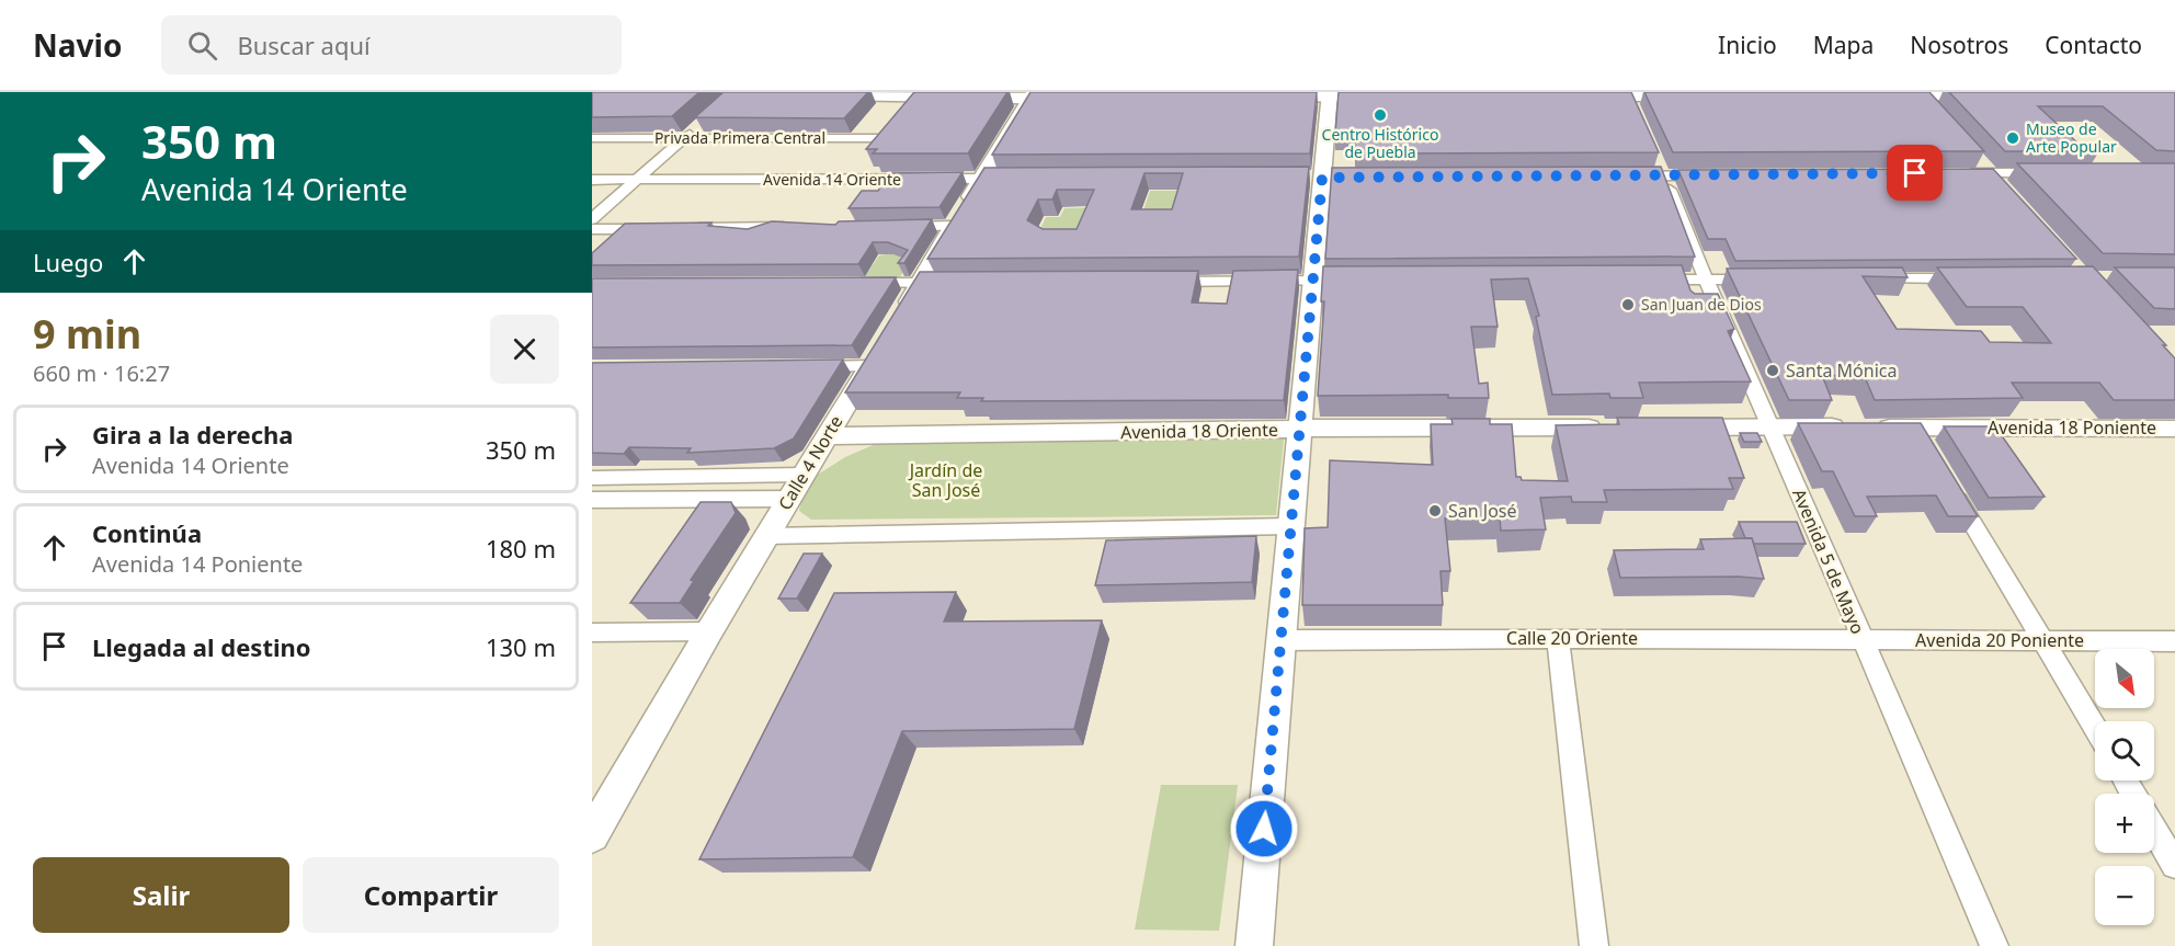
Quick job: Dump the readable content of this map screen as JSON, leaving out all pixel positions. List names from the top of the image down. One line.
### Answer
{"streets":{"street":["Privada Primera Central","Avenida 14 Oriente","Avenida 18 Poniente","Avenida 18 Oriente","Calle 4 Norte","Avenida 5 de Mayo","Calle 20 Oriente","Avenida 20 Poniente"]},"crossings":[["Avenida 14 Oriente","Calle 4 Norte"],["Avenida 18 Poniente","Avenida 5 de Mayo"],["Avenida 18 Oriente","Calle 4 Norte"],["Avenida 5 de Mayo","Calle 20 Oriente"],["Avenida 5 de Mayo","Avenida 20 Poniente"],["Calle 20 Oriente","Avenida 20 Poniente"]],"parks":["Jardín de San José"],"places":["Centro Histórico de Puebla","Museo de Arte Popular","San Juan de Dios","Santa Mónica","San José"],"north":"bottom right","page":{"header":"Navio","search":"Buscar aquí","nav":["Inicio","Mapa","Nosotros","Contacto"],"turn":["350 m","Avenida 14 Oriente"],"then":"Luego","heading":["9 min","660 m · 16:27"],"list":[{"name":"Gira a la derecha","note":"Avenida 14 Oriente","value":"350 m"},{"name":"Continúa","note":"Avenida 14 Poniente","value":"180 m"},{"name":"Llegada al destino","value":"130 m"}],"map_buttons":["+","−"],"buttons":["Salir","Compartir"]}}
